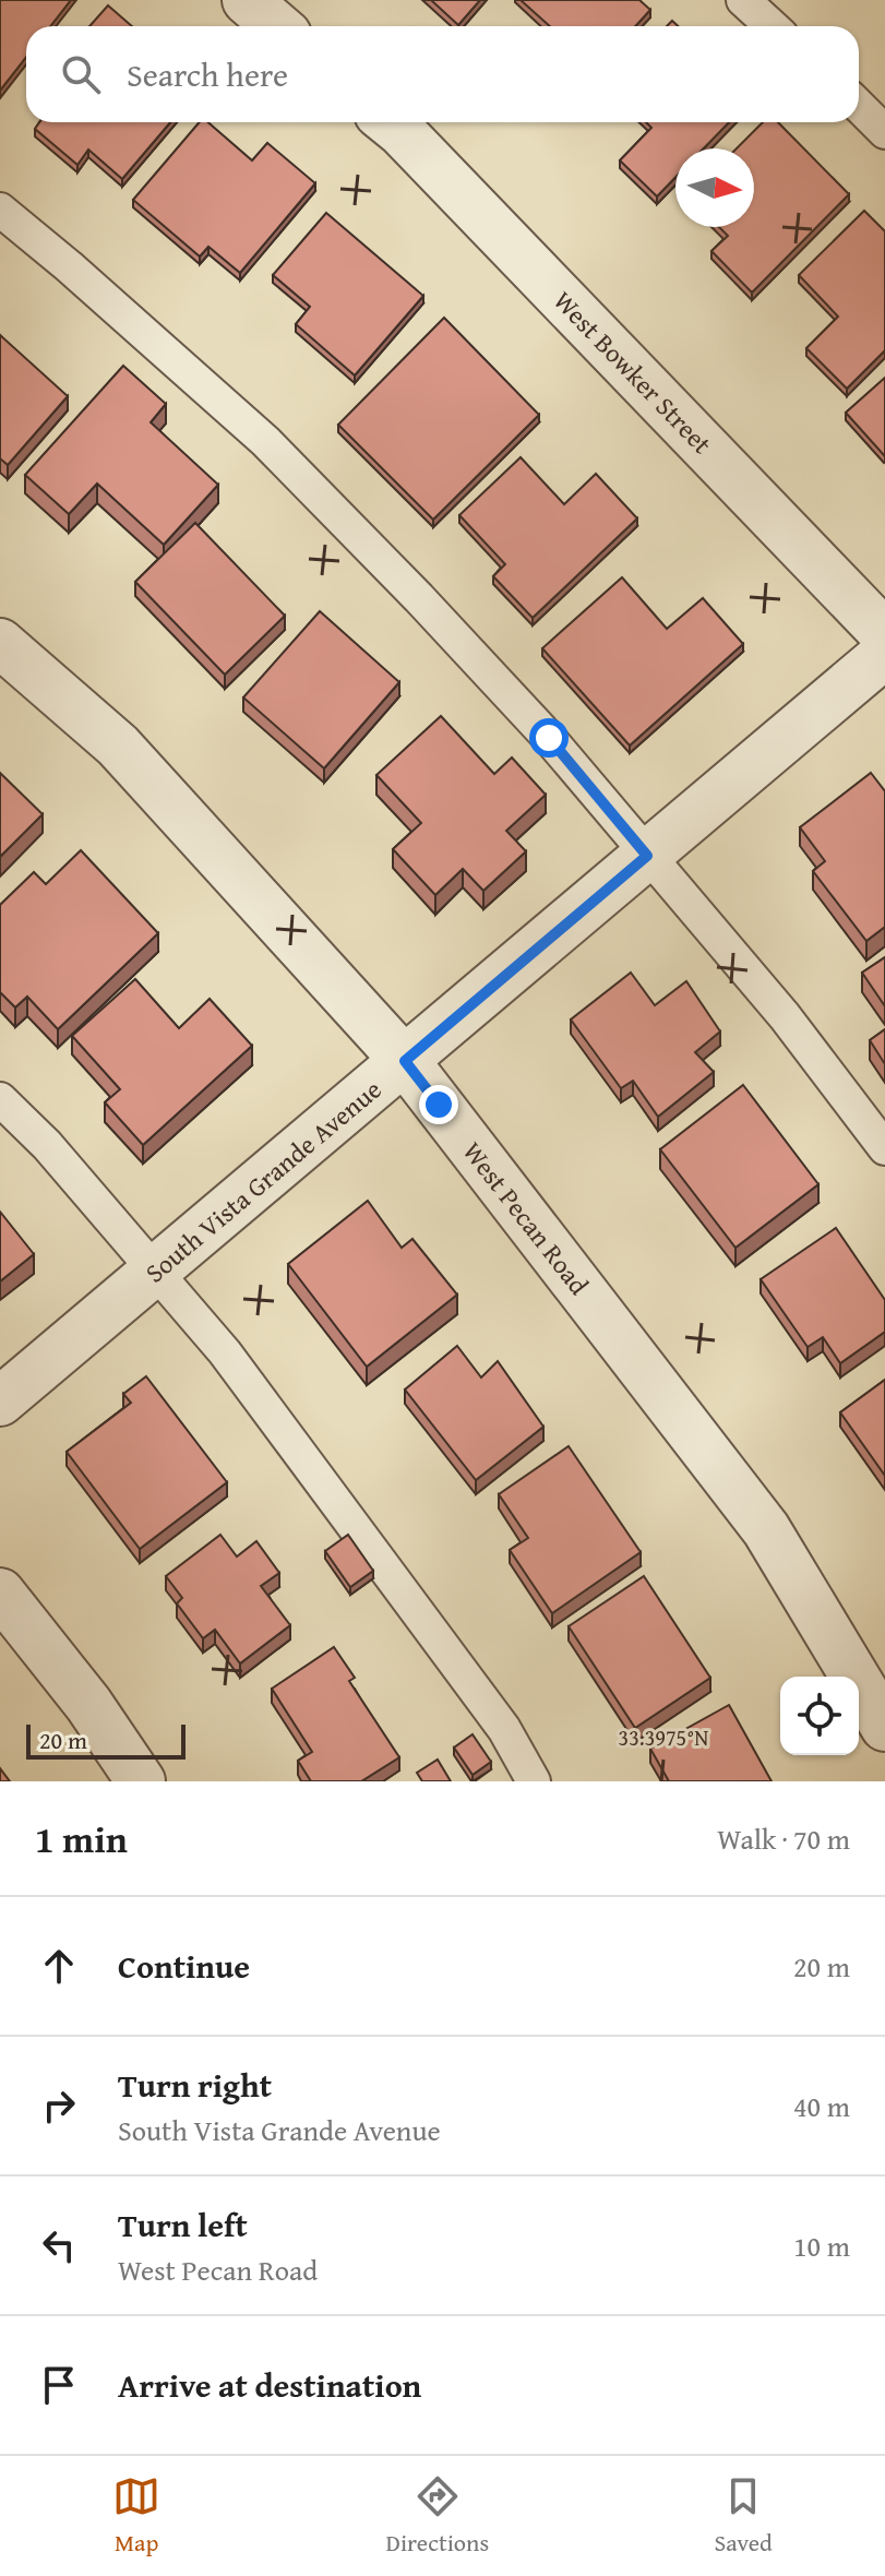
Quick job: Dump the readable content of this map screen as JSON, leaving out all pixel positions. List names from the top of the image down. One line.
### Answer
{"streets":{"street":["West Bowker Street","South Vista Grande Avenue","West Pecan Road"]},"crossings":[["South Vista Grande Avenue","West Pecan Road"]],"scale_bar":"20 m","north":"right","page":{"search":"Search here","scale":"20 m","heading":["1 min","Walk · 70 m"],"list":[["Continue","20 m"],["Turn right","South Vista Grande Avenue","40 m"],["Turn left","West Pecan Road","10 m"],"Arrive at destination"],"nav":["Map","Directions","Saved"]},"coordinates":["33.3975°N"]}
